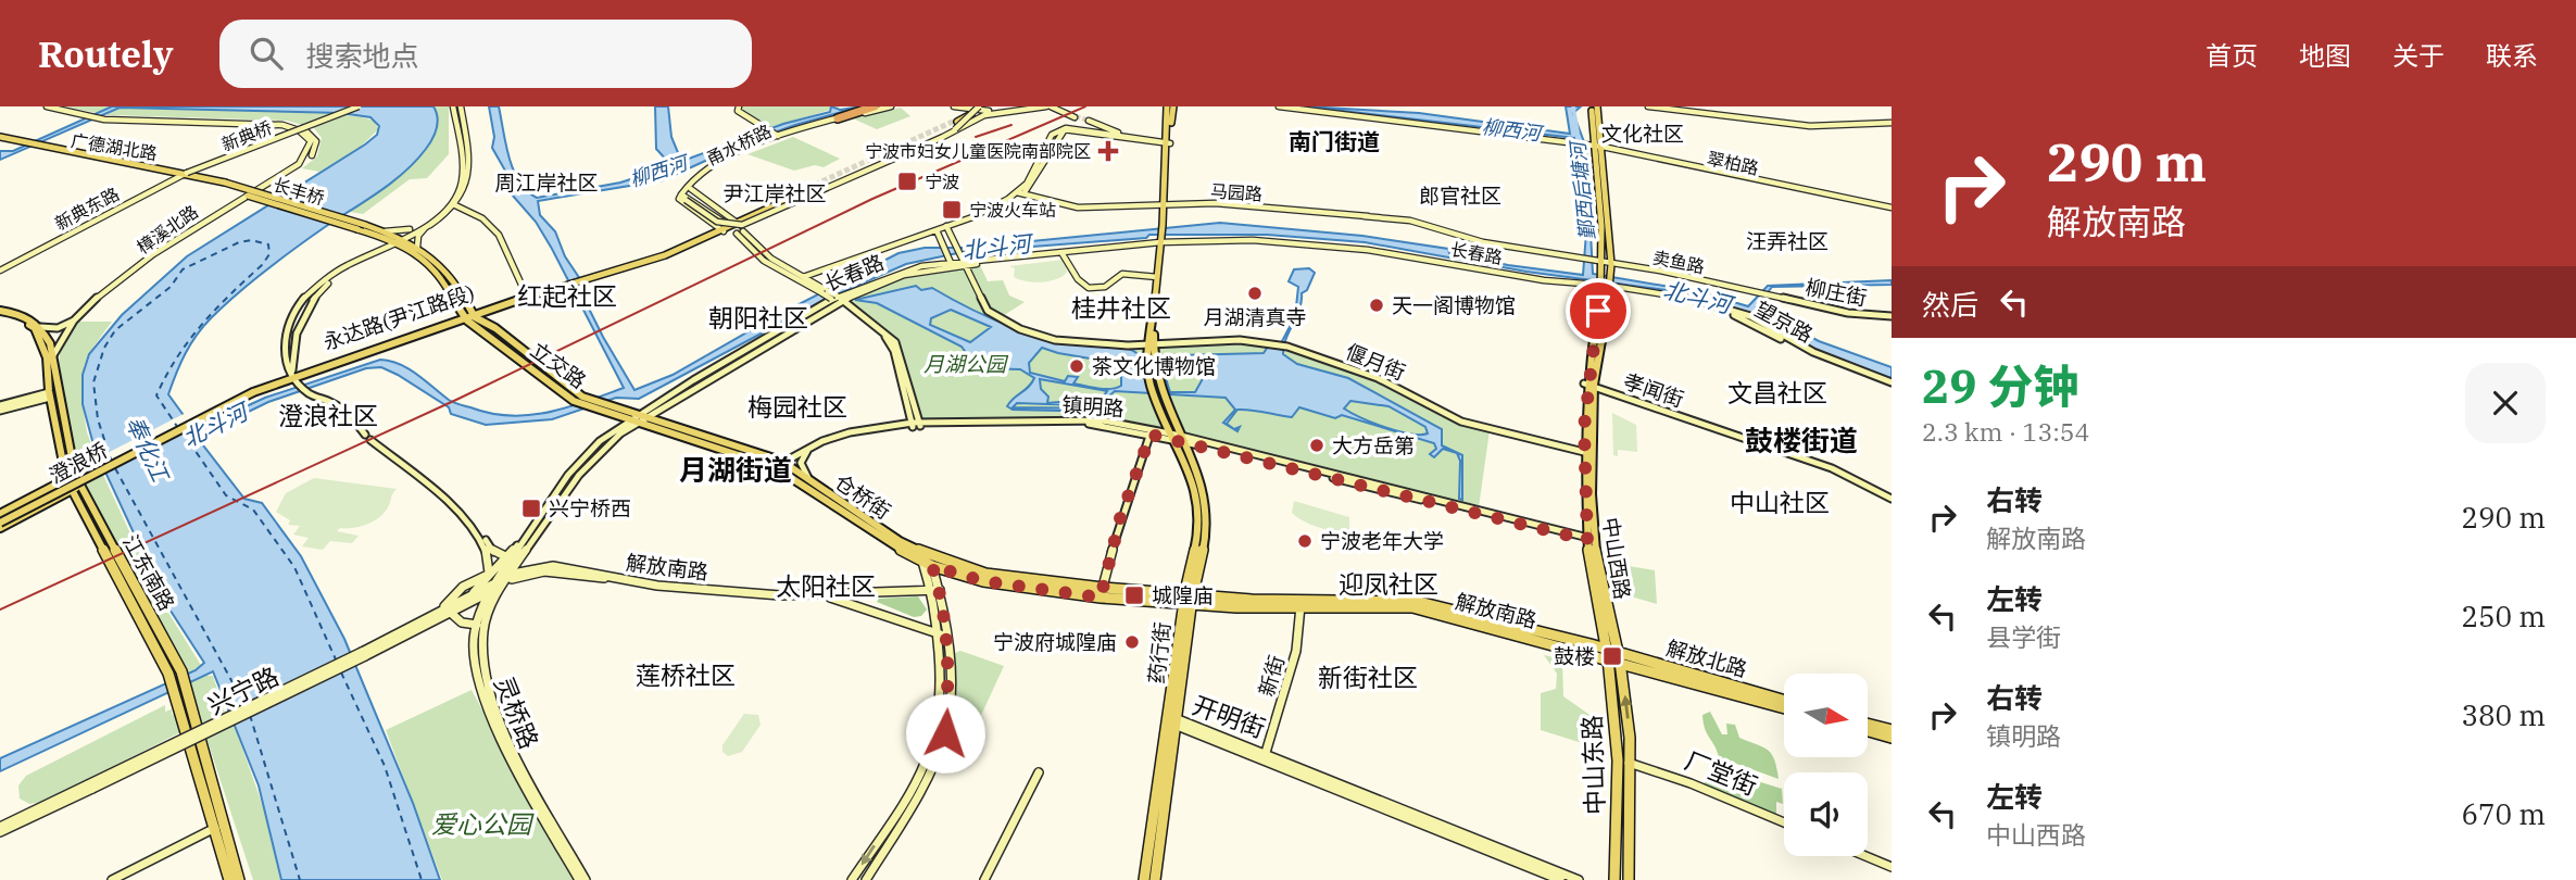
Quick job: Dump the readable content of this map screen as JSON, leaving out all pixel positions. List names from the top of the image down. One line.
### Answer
{"streets":{"main road":["新典桥","甬水桥路","广德湖北路","翠柏路","长丰桥","马园路","新典东路","樟溪北路","长春路","卖鱼路","柳庄街","永达路(尹江路段)","望京路","偃月街","立交路","孝闻街","镇明路","澄浪桥","仓桥街","中山西路","解放南路","江东南路","药行街","解放北路","新街","兴宁路","灵桥路","开明街","中山东路","厂堂街"]},"crossings":[["新典桥","广德湖北路"],["新典桥","新典东路"],["广德湖北路","长丰桥"],["广德湖北路","新典东路"],["翠柏路","中山西路"],["马园路","卖鱼路"],["马园路","中山西路"],["马园路","药行街"],["樟溪北路","江东南路"],["长春路","望京路"],["长春路","偃月街"],["长春路","立交路"],["长春路","中山西路"],["长春路","药行街"],["长春路","灵桥路"],["卖鱼路","柳庄街"],["卖鱼路","中山西路"],["永达路(尹江路段)","立交路"],["永达路(尹江路段)","澄浪桥"],["望京路","中山西路"],["偃月街","中山西路"],["偃月街","药行街"],["孝闻街","中山西路"],["镇明路","仓桥街"],["镇明路","中山西路"],["镇明路","药行街"],["仓桥街","解放南路"],["中山西路","解放南路"],["中山西路","解放北路"],["中山西路","中山东路"],["解放南路","药行街"],["解放南路","解放北路"],["解放南路","新街"],["解放南路","兴宁路"],["解放南路","灵桥路"],["解放南路","中山东路"],["药行街","开明街"],["解放北路","中山东路"],["新街","开明街"],["兴宁路","灵桥路"],["中山东路","厂堂街"]],"districts":["文化社区","南门街道","周江岸社区","尹江岸社区","郎官社区","汪弄社区","红起社区","桂井社区","朝阳社区","文昌社区","梅园社区","澄浪社区","鼓楼街道","月湖街道","中山社区","迎凤社区","太阳社区","莲桥社区","新街社区"],"water":["柳西河","鄞西后塘河","北斗河","奉化江"],"parks":["月湖公园","爱心公园"],"places":{"health":["宁波市妇女儿童医院南部院区"],"transit":["宁波","宁波火车站","兴宁桥西","城隍庙","鼓楼"],"other":["月湖清真寺","天一阁博物馆","茶文化博物馆","大方岳第","宁波老年大学","宁波府城隍庙"]},"north":"right","page":{"header":"Routely","search":"搜索地点","nav":["首页","地图","关于","联系"],"turn":["290 m","解放南路"],"then":"然后","heading":["29 分钟","2.3 km · 13:54"],"list":[{"name":"右转","note":"解放南路","value":"290 m"},{"name":"左转","note":"县学街","value":"250 m"},{"name":"右转","note":"镇明路","value":"380 m"},{"name":"左转","note":"中山西路","value":"670 m"}]}}
